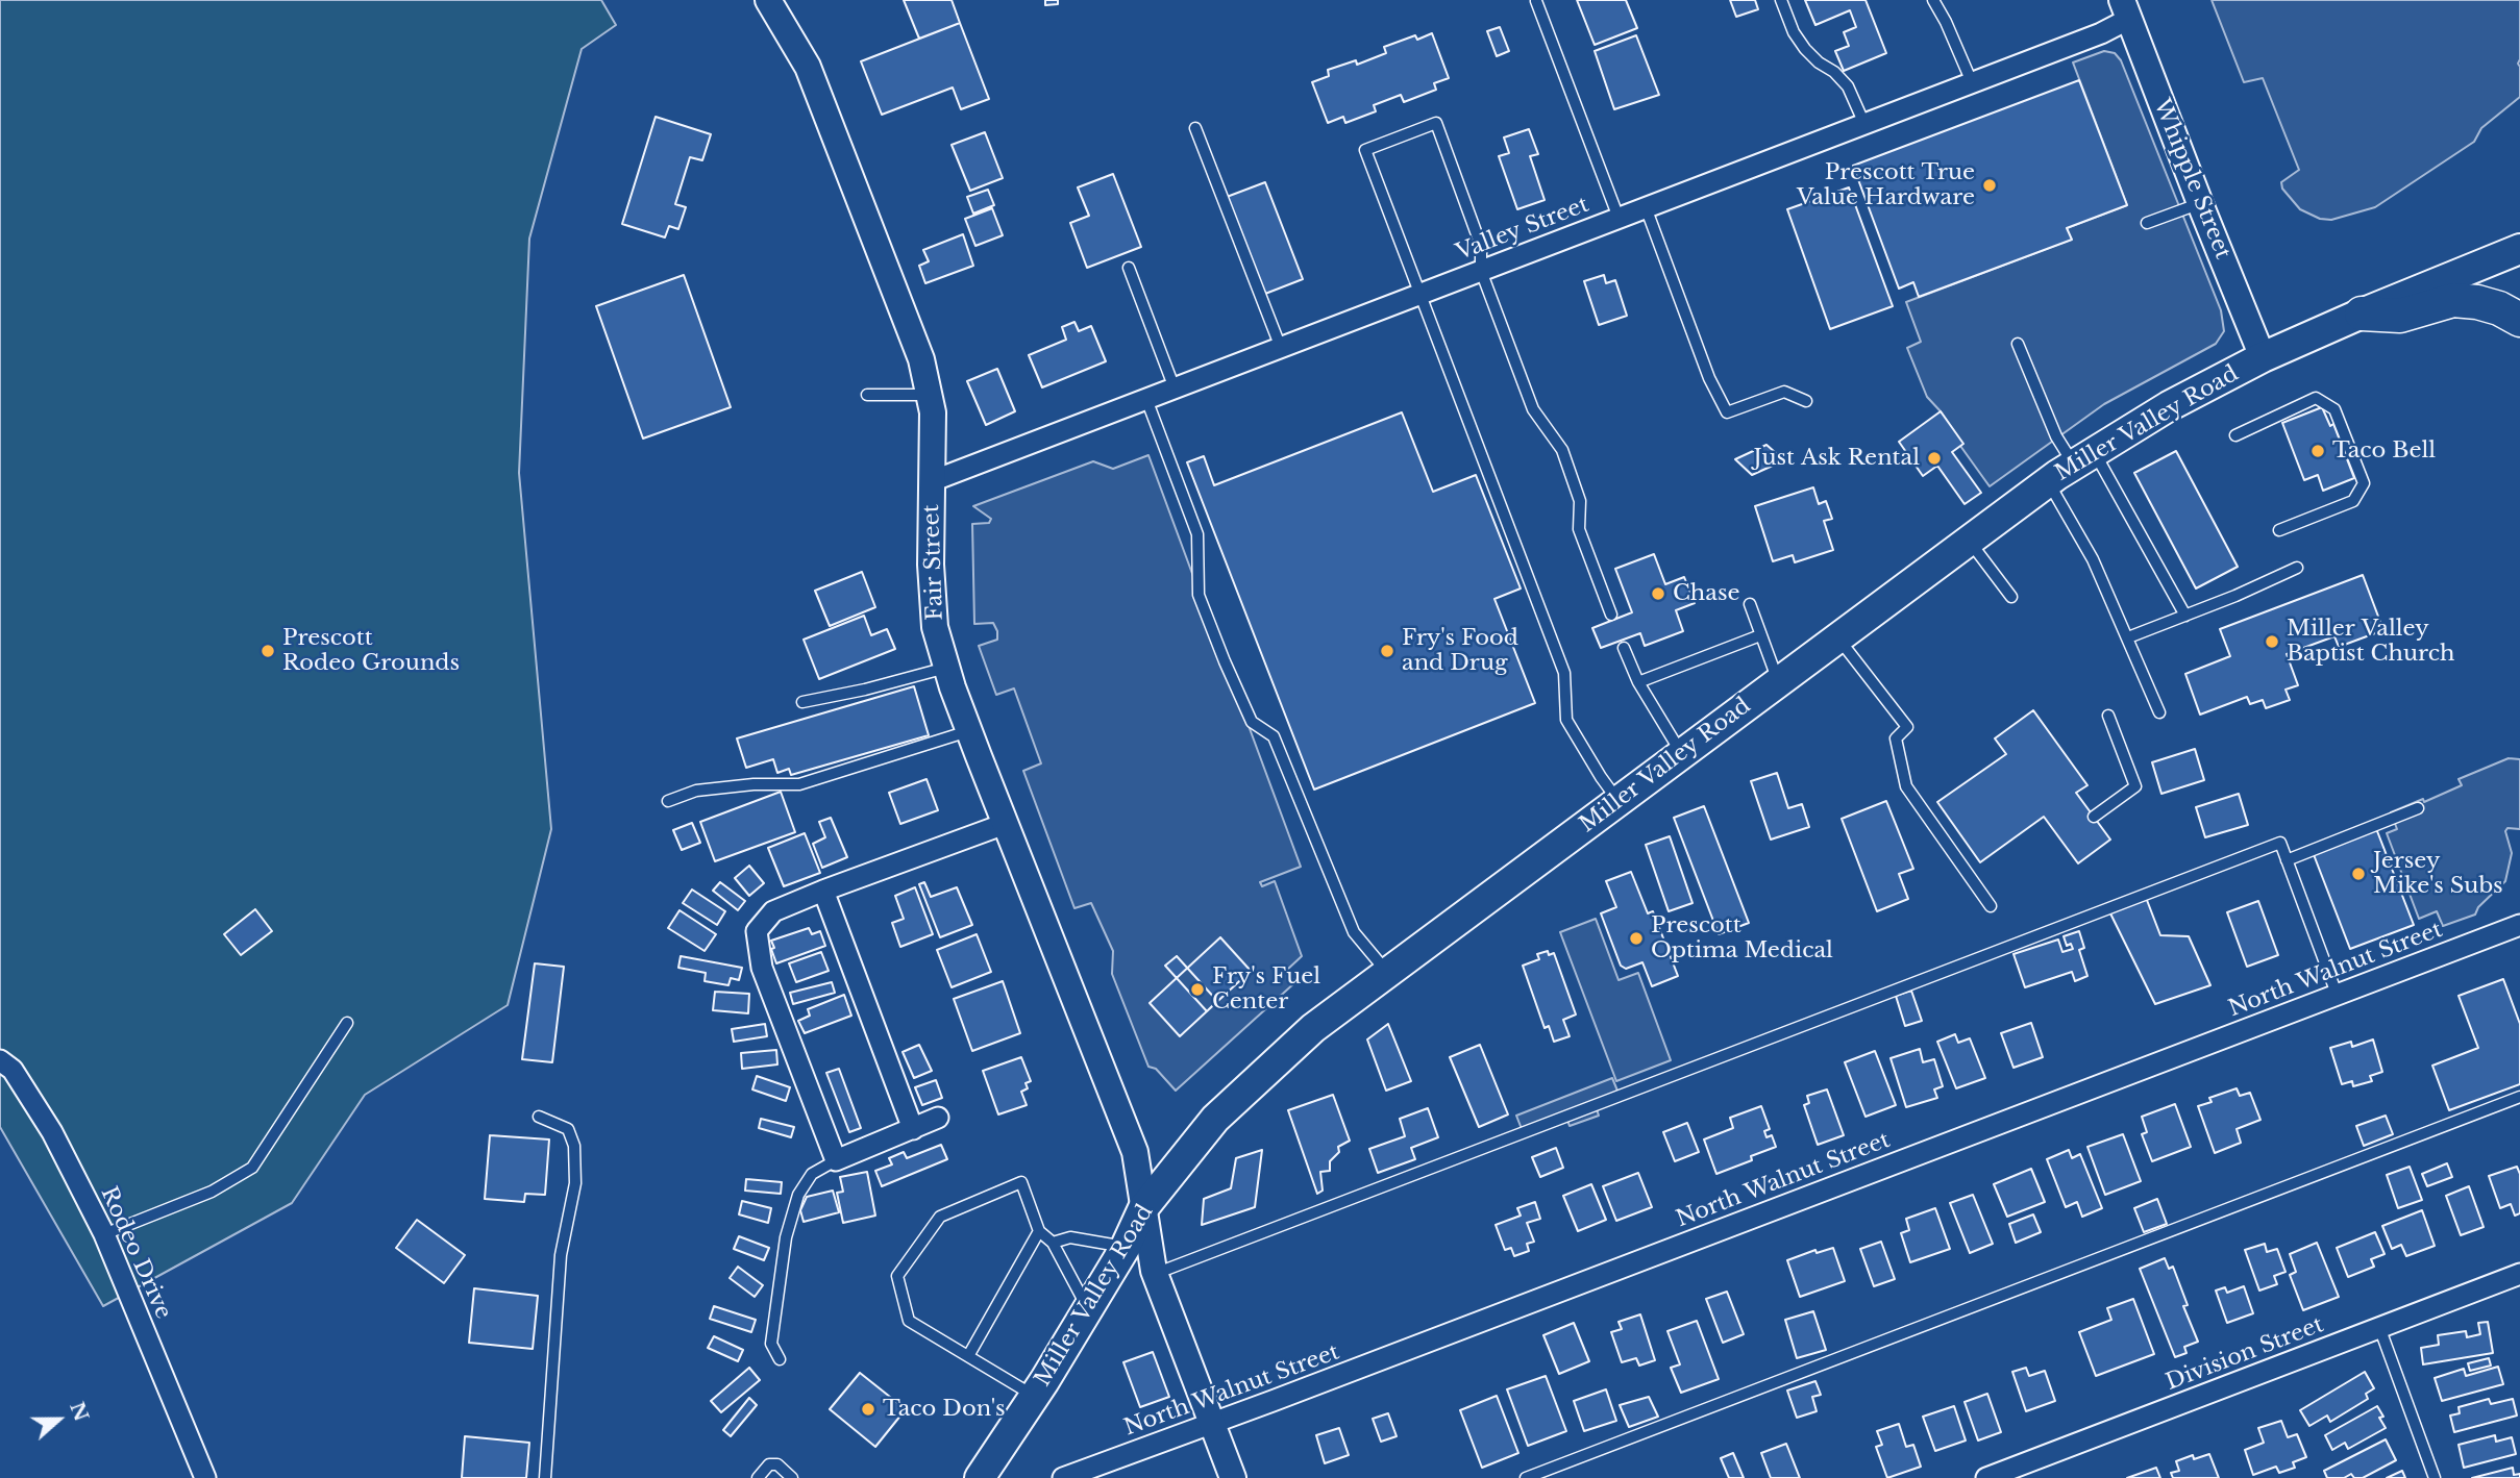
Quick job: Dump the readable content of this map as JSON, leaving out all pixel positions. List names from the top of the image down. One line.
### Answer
{"streets":{"main road":["Miller Valley Road"],"street":["Whipple Street","Valley Street","Fair Street","North Walnut Street","Rodeo Drive","Division Street"]},"crossings":[["Whipple Street","Valley Street"],["Whipple Street","Miller Valley Road"],["Valley Street","Fair Street"],["Miller Valley Road","Fair Street"],["Fair Street","North Walnut Street"]],"places":["Prescott True Value Hardware","Taco Bell","Just Ask Rental","Chase","Miller Valley Baptist Church","Prescott Rodeo Grounds","Fry's Food and Drug","Jersey Mike's Subs","Prescott Optima Medical","Fry's Fuel Center","Taco Don's"],"north":"right"}
